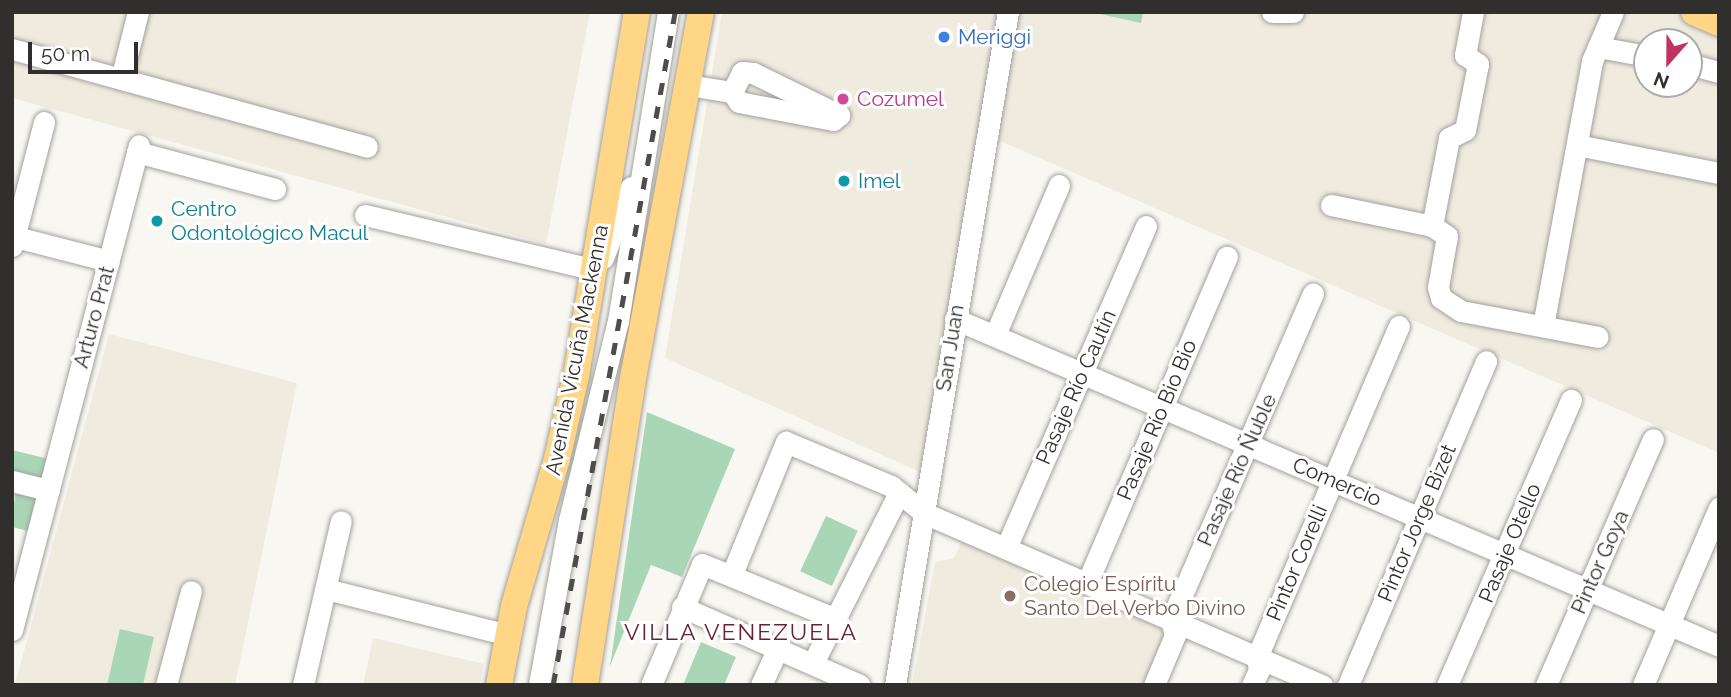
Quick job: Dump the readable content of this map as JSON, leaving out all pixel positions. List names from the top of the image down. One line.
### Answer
{"streets":{"main road":["Avenida Vicuña Mackenna"],"street":["Arturo Prat","San Juan","Pasaje Río Cautín","Pasaje Río Bio Bio","Pasaje Río Ñuble","Comercio","Pintor Jorge Bizet","Pasaje Otello","Pintor Goya","Pintor Corelli"]},"crossings":[["San Juan","Comercio"],["Pasaje Río Cautín","Comercio"],["Pasaje Río Bio Bio","Comercio"],["Pasaje Río Ñuble","Comercio"],["Comercio","Pintor Jorge Bizet"],["Comercio","Pasaje Otello"],["Comercio","Pintor Goya"],["Comercio","Pintor Corelli"]],"districts":["VILLA VENEZUELA"],"places":["Meriggi","Cozumel","Imel","Centro Odontológico Macul","Colegio Espíritu Santo Del Verbo Divino"],"scale_bar":"50 m","north":"bottom"}
